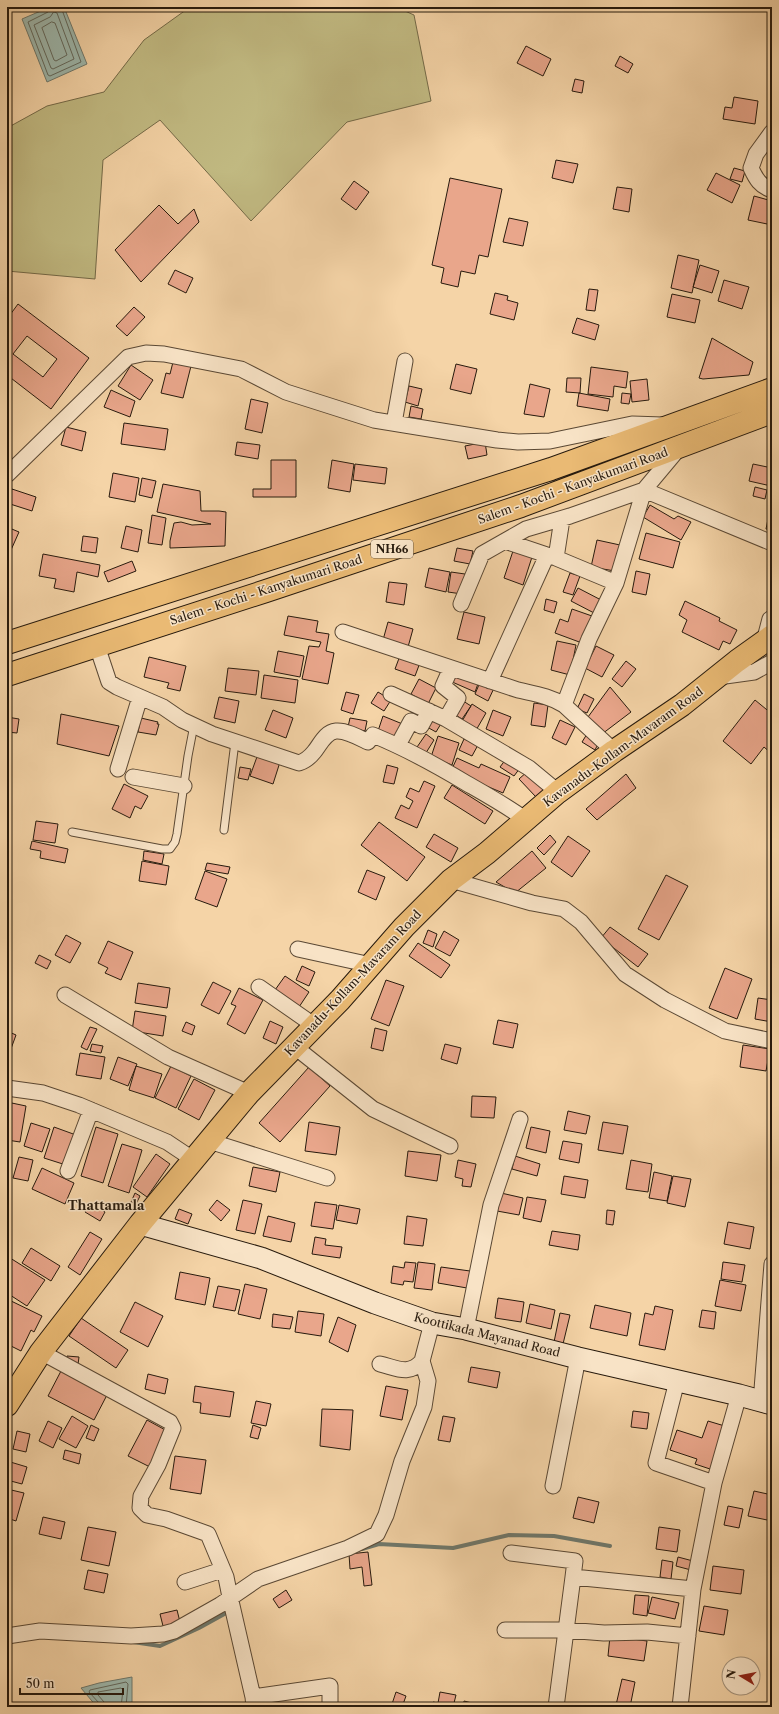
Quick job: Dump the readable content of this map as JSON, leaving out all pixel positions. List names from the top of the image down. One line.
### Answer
{"streets":{"main road":["Salem - Kochi - Kanyakumari Road","NH66","Kavanadu-Kollam-Mavaram Road","Koottikada Mayanad Road"]},"crossings":[["Kavanadu-Kollam-Mavaram Road","Koottikada Mayanad Road"]],"districts":["Thattamala"],"scale_bar":"50 m","north":"left"}
